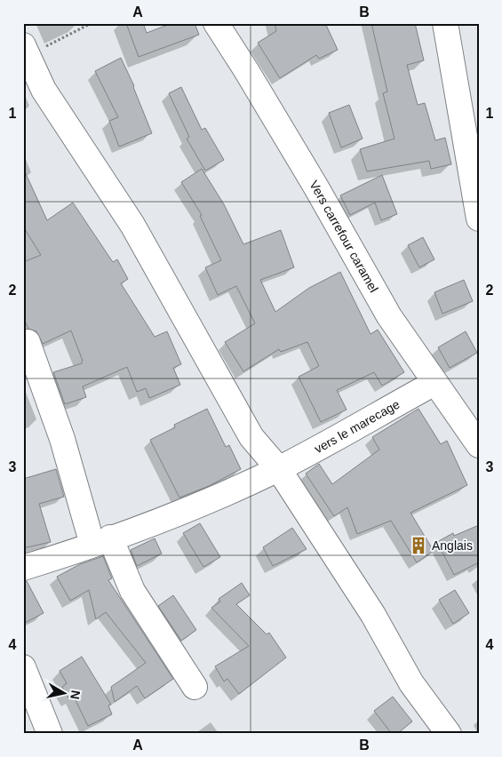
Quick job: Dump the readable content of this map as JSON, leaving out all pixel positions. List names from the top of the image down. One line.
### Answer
{"streets":{"street":["Vers carrefour caramel","vers le marecage"]},"crossings":[["Vers carrefour caramel","vers le marecage"]],"places":{"building":["Anglais"]},"north":"right","grid":{"columns":["A","B"],"rows":["1","2","3","4"]}}
